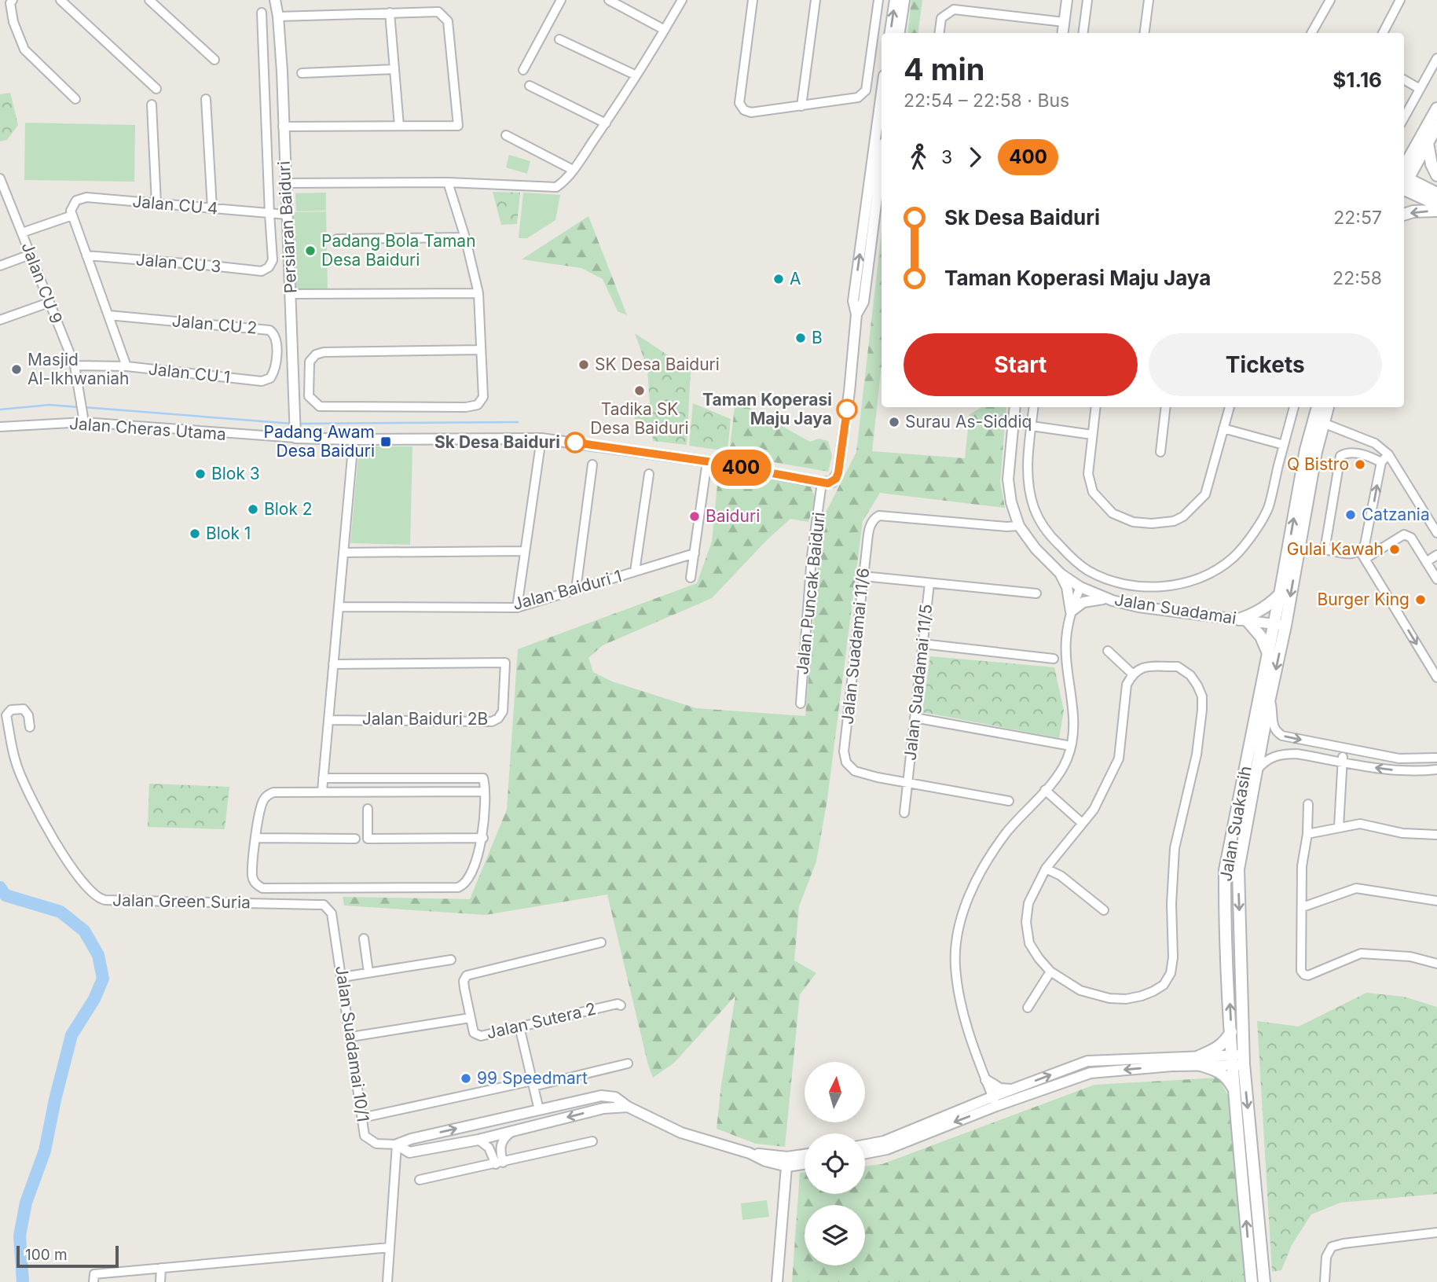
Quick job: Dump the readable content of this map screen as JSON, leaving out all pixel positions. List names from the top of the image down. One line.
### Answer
{"streets":{"main road":["Jalan Suakasih"],"street":["Jalan CU 4","Persiaran Baiduri","Jalan CU 3","Jalan CU 9","Jalan CU 2","Jalan CU 1","Jalan Cheras Utama","Jalan Baiduri 1","Jalan Puncak Baiduri","Jalan Suadamai","Jalan Suadamai 11/6","Jalan Suadamai 11/5","Jalan Baiduri 2B","Jalan Green Suria","Jalan Sutera 2","Jalan Suadamai 10/1"]},"crossings":[["Jalan CU 4","Persiaran Baiduri"],["Jalan CU 4","Jalan CU 3"],["Jalan CU 4","Jalan CU 9"],["Persiaran Baiduri","Jalan Cheras Utama"],["Jalan CU 9","Jalan CU 1"],["Jalan CU 9","Jalan Cheras Utama"],["Jalan CU 2","Jalan CU 1"],["Jalan Suadamai","Jalan Suadamai 11/6"],["Jalan Suadamai","Jalan Suakasih"],["Jalan Suadamai 11/6","Jalan Suadamai 11/5"],["Jalan Green Suria","Jalan Suadamai 10/1"]],"places":{"other":["Padang Bola Taman Desa Baiduri","A","B","SK Desa Baiduri","Masjid Al-Ikhwaniah","Tadika SK Desa Baiduri","Taman Koperasi Maju Jaya","Surau As-Siddiq","Sk Desa Baiduri","Q Bistro","Blok 3","Blok 2","Catzania","Baiduri","Blok 1","Gulai Kawah","Burger King","99 Speedmart"],"transit":["Padang Awam Desa Baiduri"]},"lines":["bus line 400"],"scale_bar":"100 m","north":"top","page":{"on_map":"400","heading":["4 min","22:54 – 22:58 · Bus","$1.16"],"legs":["3","400"],"list":[{"name":"Sk Desa Baiduri","value":"22:57"},{"name":"Taman Koperasi Maju Jaya","value":"22:58"}],"buttons":["Start","Tickets"],"scale":"100 m"}}
